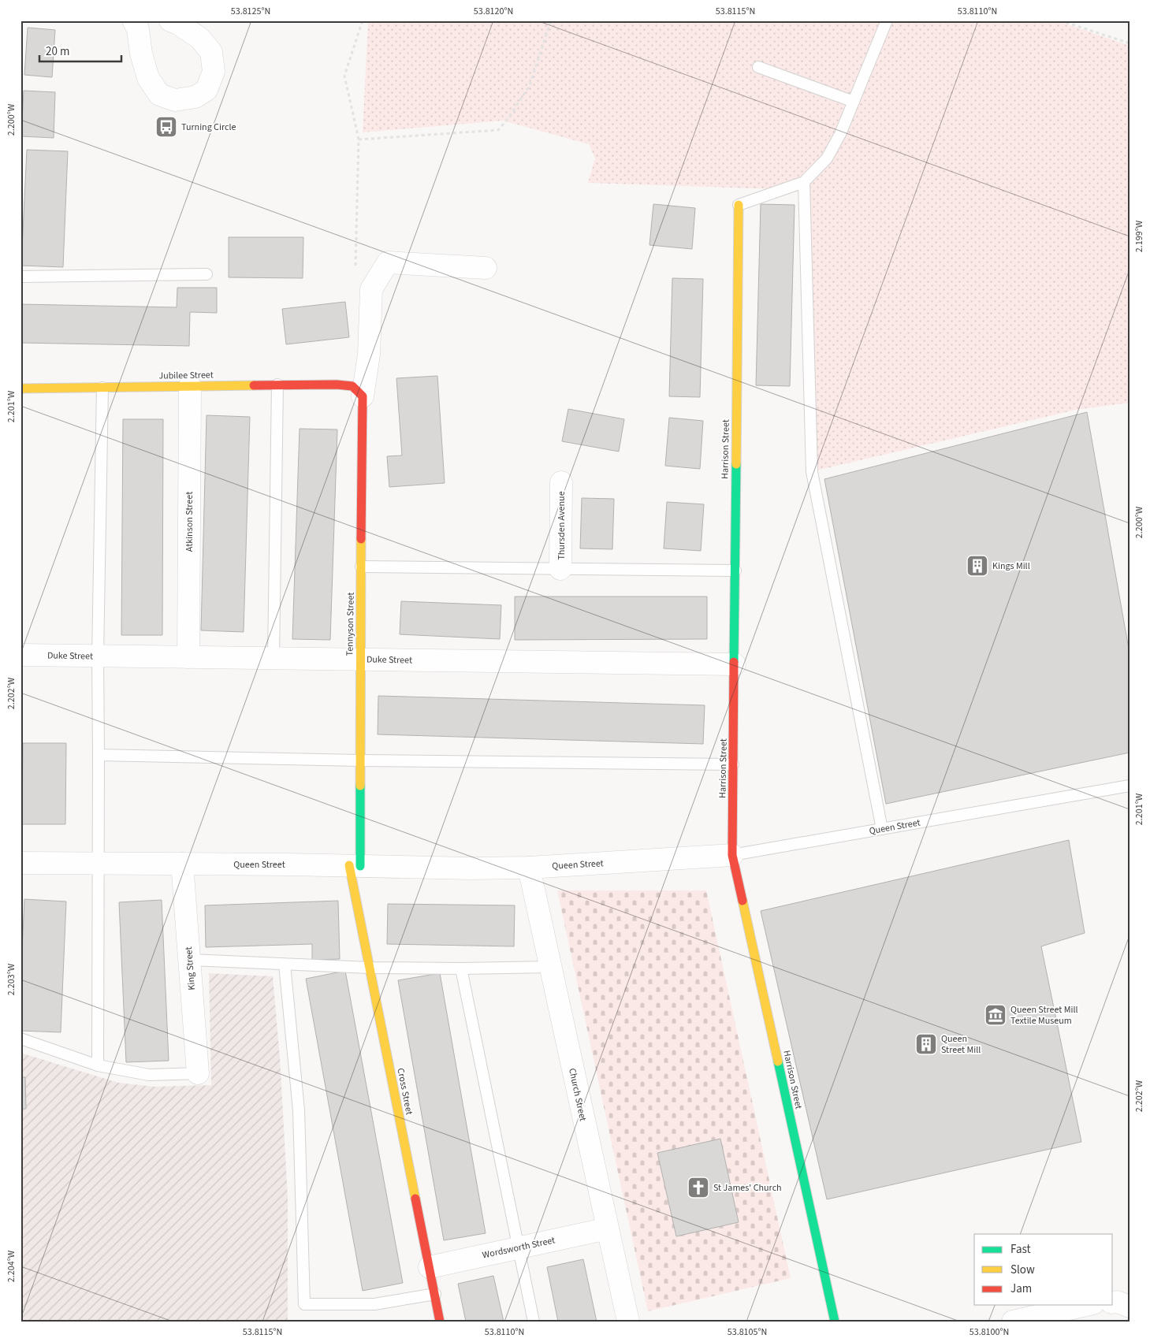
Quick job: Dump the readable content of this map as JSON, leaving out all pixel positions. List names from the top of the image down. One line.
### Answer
{"streets":{"street":["Jubilee Street","Harrison Street","Atkinson Street","Thursden Avenue","Tennyson Street","Duke Street","Queen Street","King Street","Cross Street","Church Street","Wordsworth Street"]},"crossings":[["Jubilee Street","Atkinson Street"],["Jubilee Street","Tennyson Street"],["Harrison Street","Duke Street"],["Harrison Street","Queen Street"],["Atkinson Street","Duke Street"],["Tennyson Street","Duke Street"],["Tennyson Street","Queen Street"],["Tennyson Street","Cross Street"],["Queen Street","King Street"],["Queen Street","Cross Street"],["Queen Street","Church Street"],["Cross Street","Wordsworth Street"],["Church Street","Wordsworth Street"]],"places":{"bus stop":["Turning Circle"],"building":["Kings Mill","Queen Street Mill"],"museum":["Queen Street Mill Textile Museum"],"church":["St James' Church"]},"legend":["Fast","Slow","Jam"],"scale_bar":"20 m","coordinates":["53.8125°N","53.8120°N","53.8115°N","53.8110°N","2.200°W","2.199°W","2.201°W","2.202°W","2.203°W","2.204°W","53.8105°N","53.8100°N"]}
